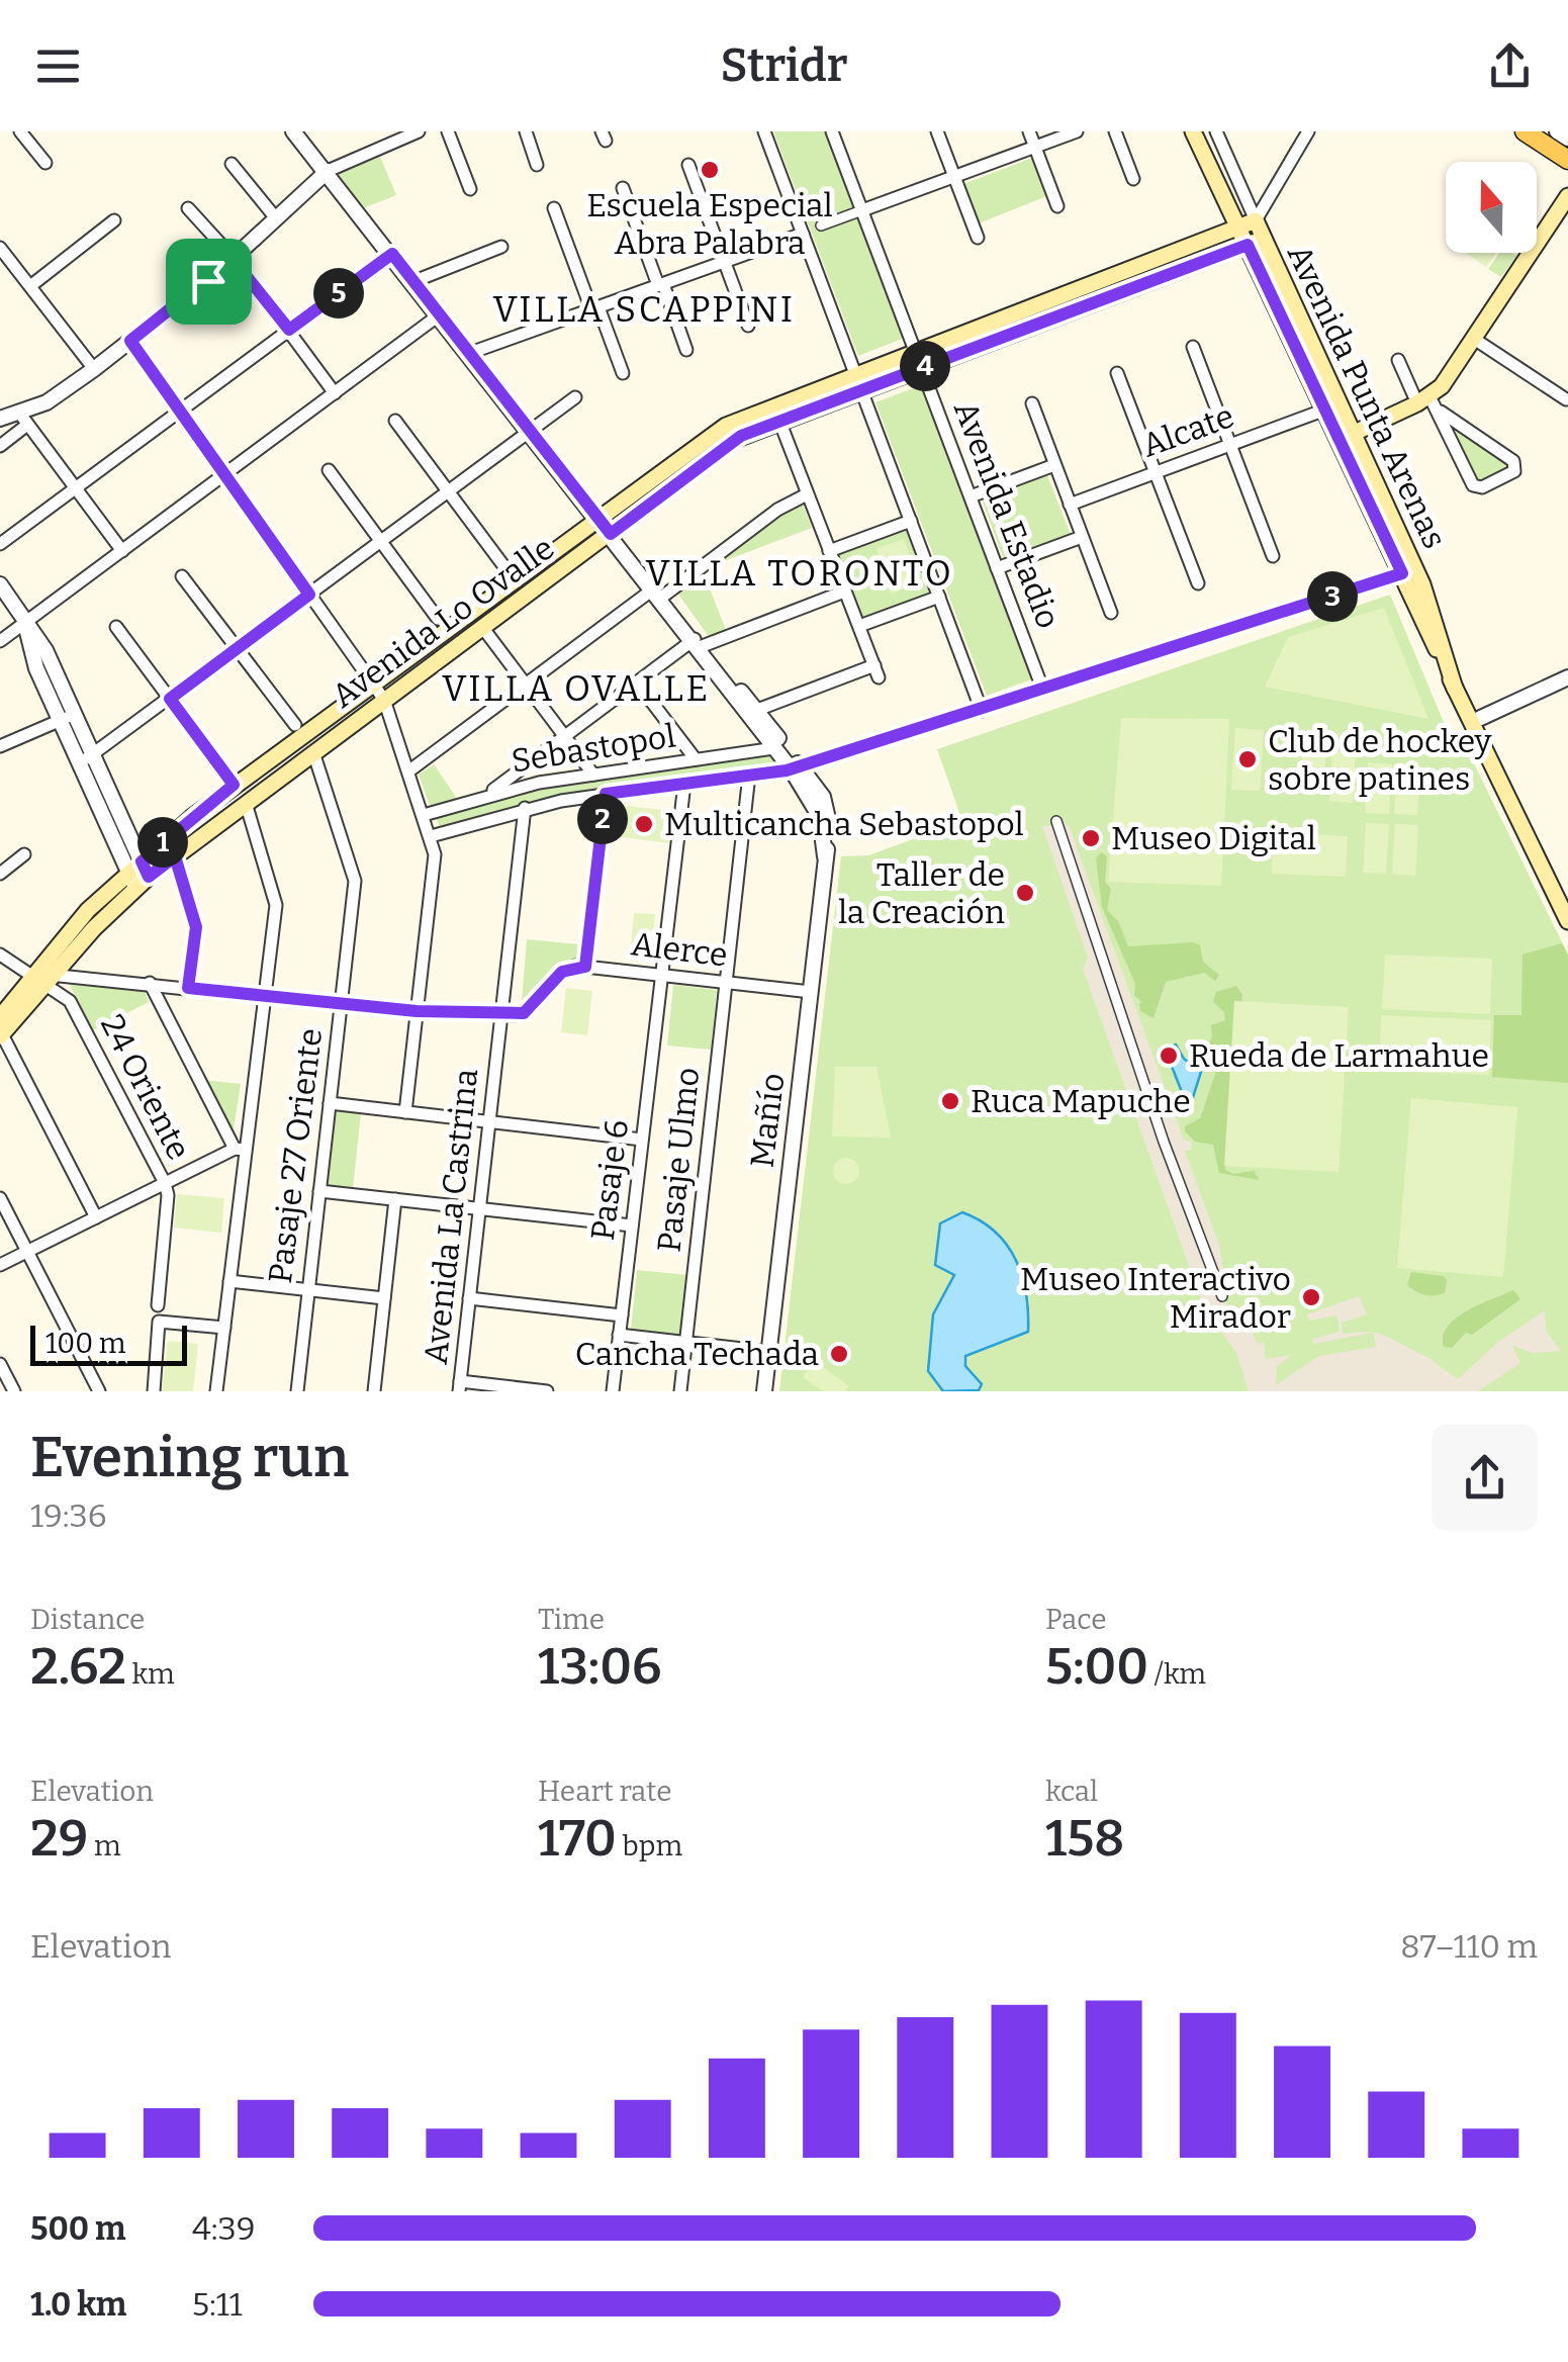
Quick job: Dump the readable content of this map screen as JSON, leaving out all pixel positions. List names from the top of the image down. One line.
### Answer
{"streets":{"main road":["Avenida Punta Arenas","Avenida Lo Ovalle"],"street":["Alcate","Avenida Estadio","Sebastopol","Alerce","24 Oriente","Mañío","Pasaje 27 Oriente","Pasaje Ulmo","Pasaje 6","Avenida La Castrina"]},"crossings":[["Avenida Punta Arenas","Alcate"],["Avenida Punta Arenas","Avenida Lo Ovalle"],["Avenida Punta Arenas","Sebastopol"],["Avenida Estadio","Avenida Lo Ovalle"],["Avenida Estadio","Sebastopol"],["Avenida Lo Ovalle","24 Oriente"],["Avenida Lo Ovalle","Mañío"],["Avenida Lo Ovalle","Pasaje 27 Oriente"],["Sebastopol","Mañío"],["Sebastopol","Pasaje Ulmo"],["Sebastopol","Pasaje 6"],["Sebastopol","Avenida La Castrina"],["Alerce","Mañío"],["Alerce","Pasaje Ulmo"],["Alerce","Pasaje 6"],["Alerce","Avenida La Castrina"]],"districts":["VILLA SCAPPINI","VILLA TORONTO","VILLA OVALLE"],"places":["Escuela Especial Abra Palabra","Club de hockey sobre patines","Multicancha Sebastopol","Museo Digital","Taller de la Creación","Rueda de Larmahue","Ruca Mapuche","Museo Interactivo Mirador","Cancha Techada"],"scale_bar":"100 m","north":"top","page":{"header":"Stridr","pins":["5","4","3","2","1"],"scale":"100 m","heading":["Evening run","19:36"],"stats":[["Distance","2.62 km"],["Time","13:06"],["Pace","5:00 /km"],["Elevation","29 m"],["Heart rate","170 bpm"],["kcal","158"]],"chart":["Elevation","87–110 m"],"list":[{"name":"500 m","note":"4:39"},{"name":"1.0 km","note":"5:11"}]}}
